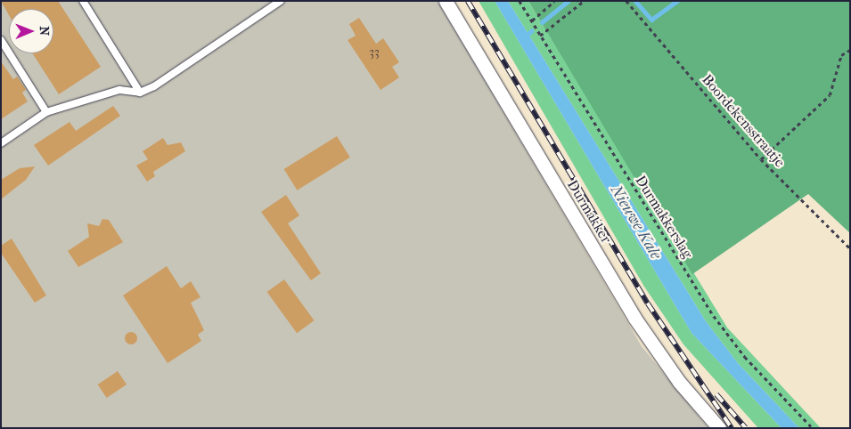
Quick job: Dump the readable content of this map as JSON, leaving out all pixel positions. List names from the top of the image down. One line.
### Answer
{"streets":{"street":["Durmakker"],"path":["Boordekensstraatje","Durmakkerslag"]},"water":["Nieuwe Kale"],"house_numbers":["33"],"north":"right"}
